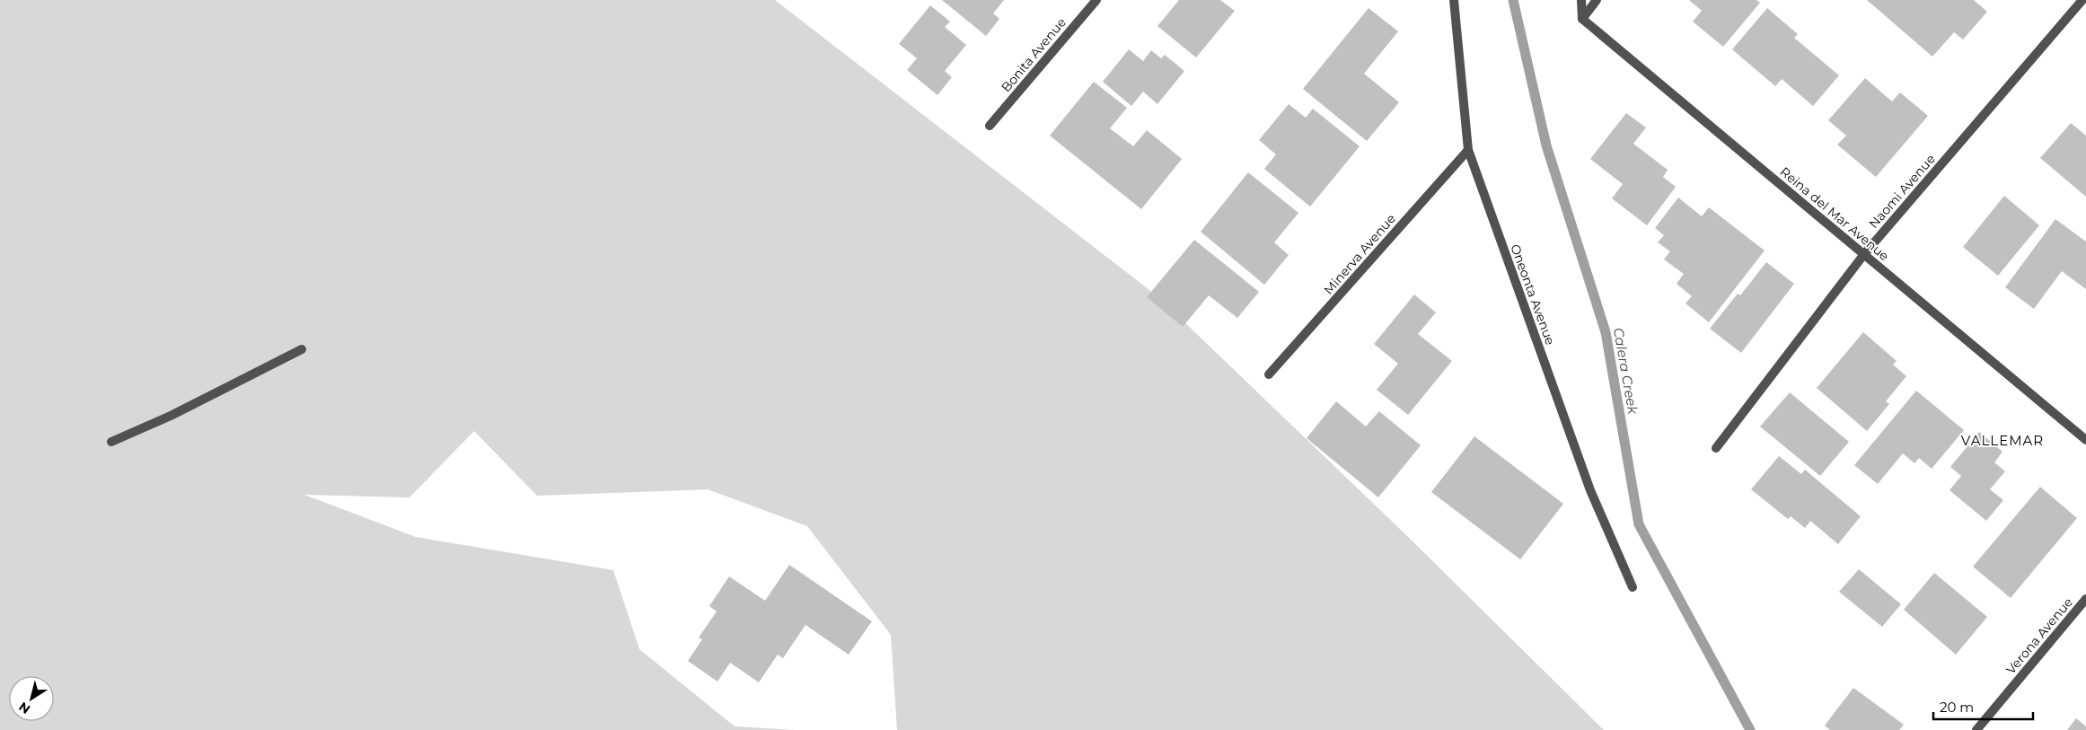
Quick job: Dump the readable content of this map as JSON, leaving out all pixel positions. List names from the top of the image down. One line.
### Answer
{"streets":{"street":["Bonita Avenue","Naomi Avenue","Reina del Mar Avenue","Minerva Avenue","Oneonta Avenue","Verona Avenue"]},"crossings":[["Naomi Avenue","Reina del Mar Avenue"],["Minerva Avenue","Oneonta Avenue"]],"districts":["VALLEMAR"],"water":["Calera Creek"],"scale_bar":"20 m","north":"bottom left"}
